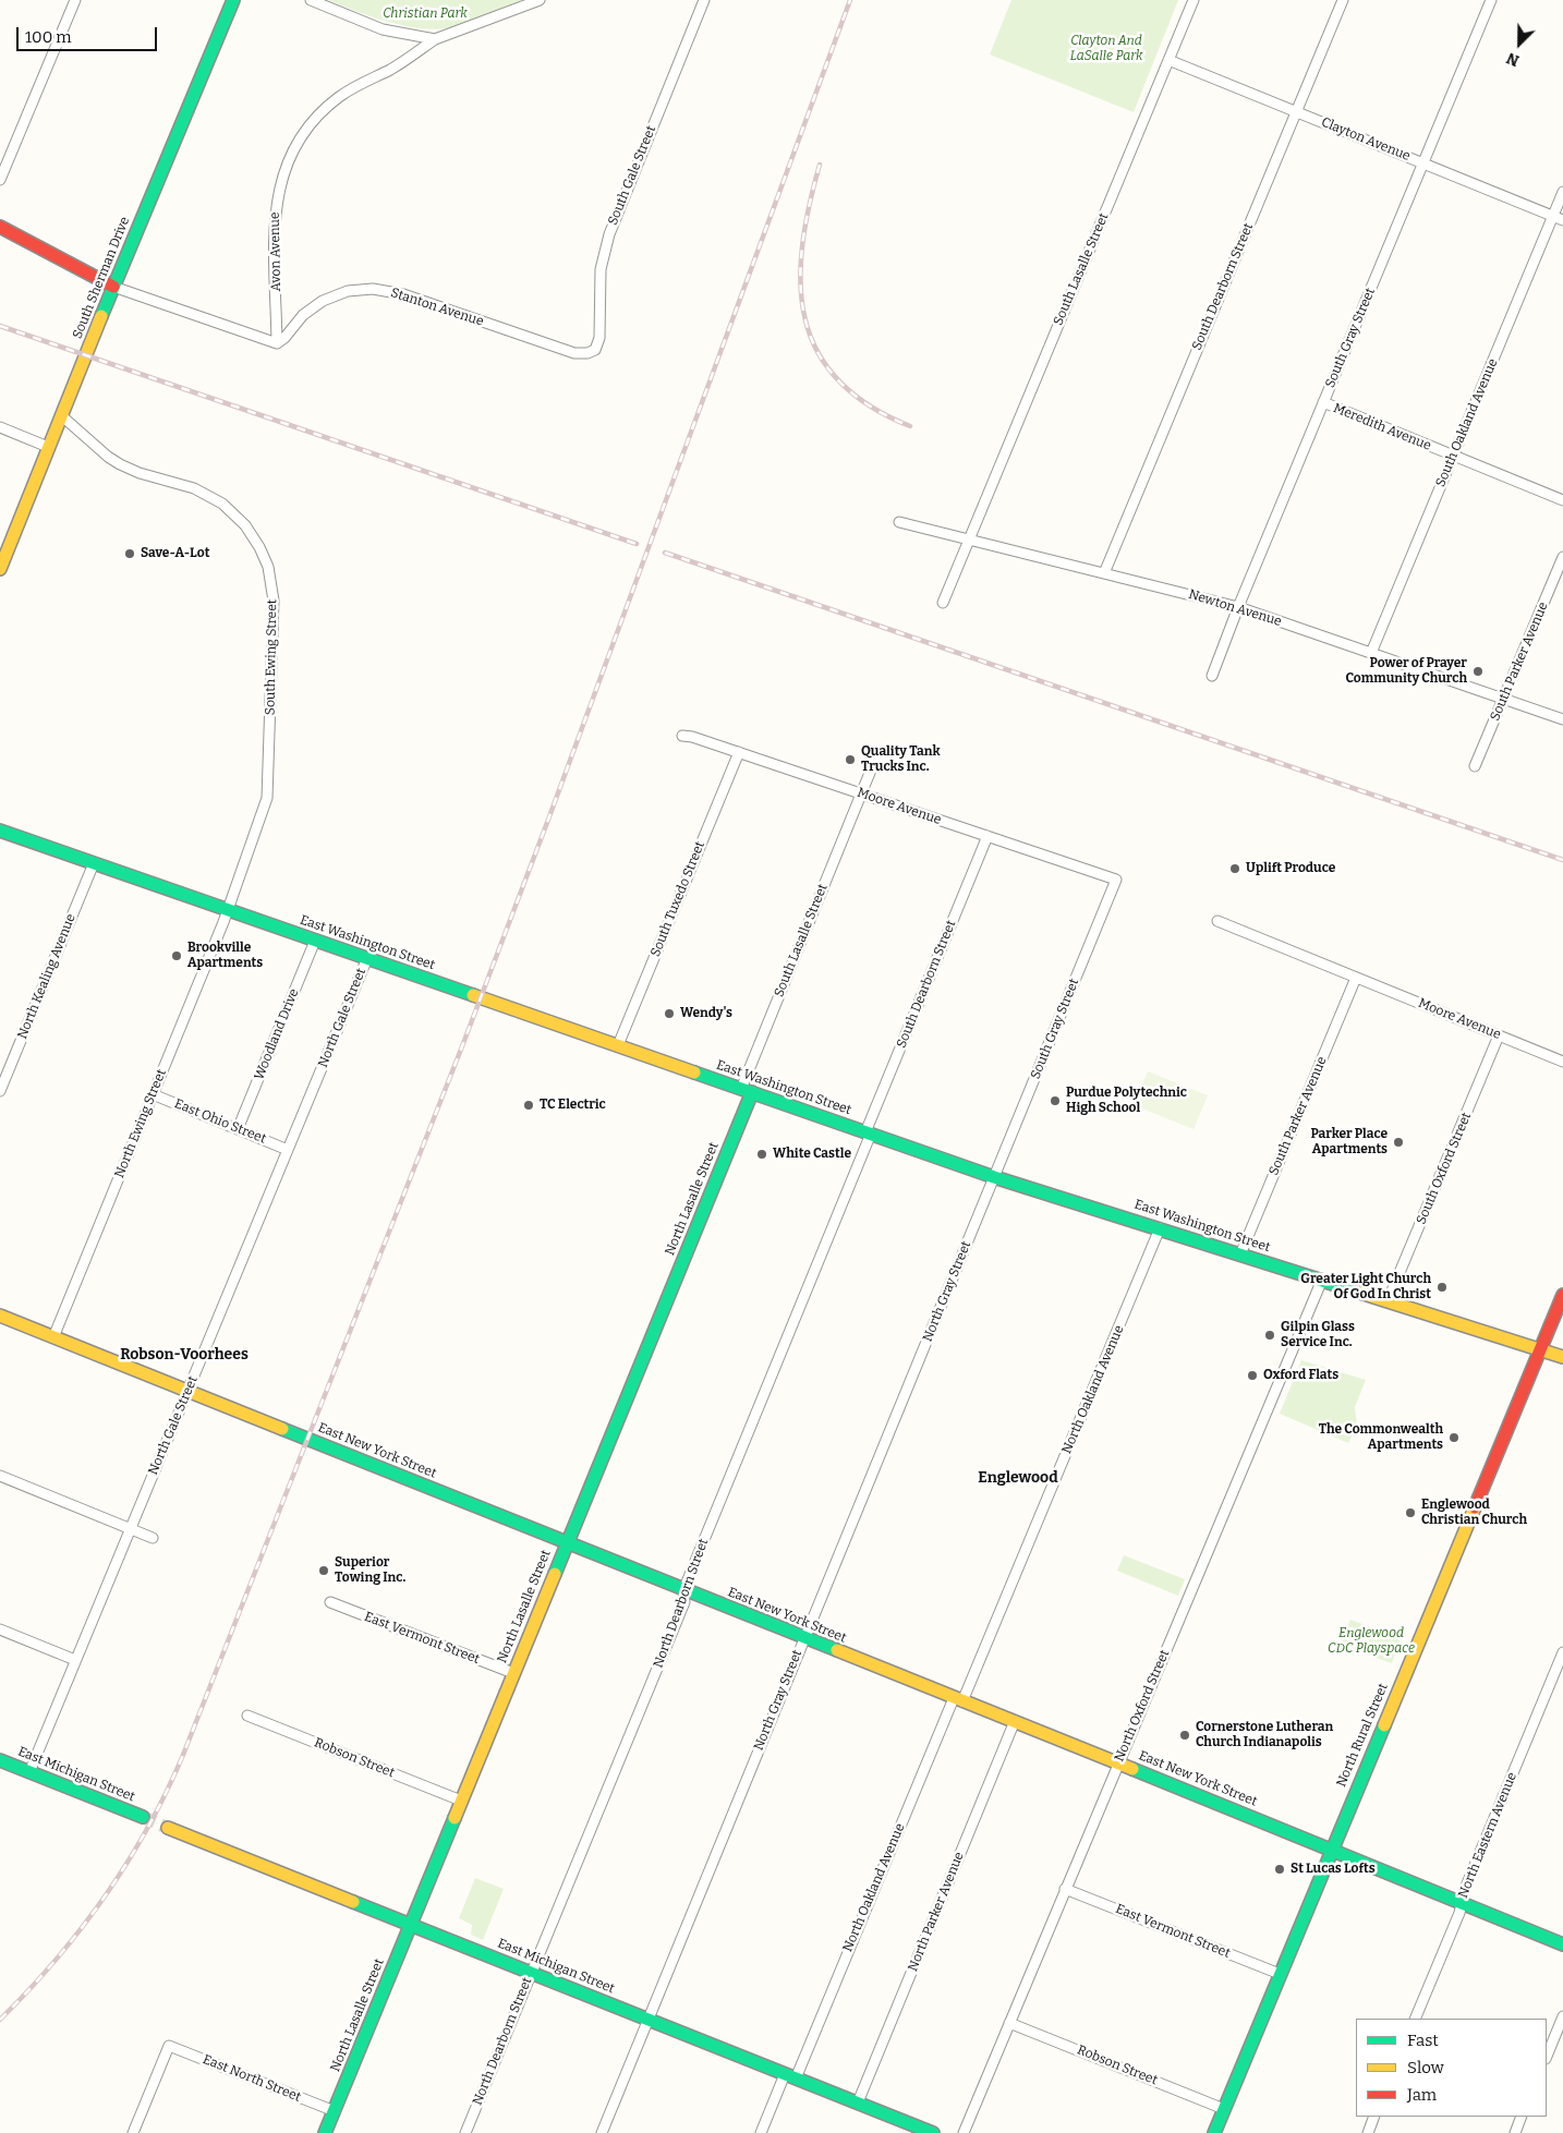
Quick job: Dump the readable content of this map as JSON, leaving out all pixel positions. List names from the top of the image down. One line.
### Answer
{"streets":{"main road":["South Sherman Drive","East Washington Street","North Lasalle Street","East New York Street","North Rural Street","East Michigan Street"],"street":["Clayton Avenue","South Gale Street","Avon Avenue","South Lasalle Street","South Dearborn Street","Stanton Avenue","South Gray Street","South Oakland Avenue","Meredith Avenue","Newton Avenue","South Ewing Street","South Parker Avenue","Moore Avenue","South Tuxedo Street","North Kealing Avenue","North Gale Street","Woodland Drive","East Ohio Street","North Ewing Street","South Oxford Street","North Gray Street","North Oakland Avenue","North Dearborn Street","East Vermont Street","North Oxford Street","Robson Street","North Eastern Avenue","North Parker Avenue","East North Street"]},"crossings":[["Clayton Avenue","South Lasalle Street"],["Clayton Avenue","South Dearborn Street"],["Clayton Avenue","South Gray Street"],["Clayton Avenue","South Oakland Avenue"],["South Gale Street","Stanton Avenue"],["Avon Avenue","Stanton Avenue"],["South Lasalle Street","Newton Avenue"],["South Lasalle Street","Moore Avenue"],["South Lasalle Street","East Washington Street"],["South Lasalle Street","North Lasalle Street"],["South Sherman Drive","South Ewing Street"],["South Dearborn Street","Newton Avenue"],["South Dearborn Street","Moore Avenue"],["South Dearborn Street","East Washington Street"],["South Dearborn Street","North Dearborn Street"],["South Gray Street","Meredith Avenue"],["South Gray Street","Newton Avenue"],["South Gray Street","Moore Avenue"],["South Gray Street","East Washington Street"],["South Gray Street","North Gray Street"],["South Oakland Avenue","Meredith Avenue"],["South Oakland Avenue","Newton Avenue"],["Newton Avenue","South Parker Avenue"],["South Ewing Street","East Washington Street"],["South Ewing Street","North Ewing Street"],["South Parker Avenue","Moore Avenue"],["South Parker Avenue","East Washington Street"],["Moore Avenue","South Tuxedo Street"],["Moore Avenue","South Oxford Street"],["South Tuxedo Street","East Washington Street"],["East Washington Street","North Kealing Avenue"],["East Washington Street","North Gale Street"],["East Washington Street","Woodland Drive"],["East Washington Street","North Ewing Street"],["East Washington Street","South Oxford Street"],["East Washington Street","North Lasalle Street"],["East Washington Street","North Gray Street"],["East Washington Street","North Oakland Avenue"],["East Washington Street","North Dearborn Street"],["East Washington Street","North Oxford Street"],["East Washington Street","North Rural Street"],["North Gale Street","East Ohio Street"],["North Gale Street","East New York Street"],["North Gale Street","East Michigan Street"],["Woodland Drive","East Ohio Street"],["East Ohio Street","North Ewing Street"],["North Ewing Street","East New York Street"],["North Lasalle Street","East New York Street"],["North Lasalle Street","East Vermont Street"],["North Lasalle Street","Robson Street"],["North Lasalle Street","East Michigan Street"],["North Lasalle Street","East North Street"],["North Gray Street","East New York Street"],["North Gray Street","East Michigan Street"],["North Oakland Avenue","East New York Street"],["North Oakland Avenue","East Michigan Street"],["East New York Street","North Dearborn Street"],["East New York Street","North Oxford Street"],["East New York Street","North Rural Street"],["East New York Street","North Eastern Avenue"],["East New York Street","North Parker Avenue"],["North Dearborn Street","East Michigan Street"],["East Vermont Street","North Oxford Street"],["East Vermont Street","North Rural Street"],["North Oxford Street","Robson Street"],["North Rural Street","Robson Street"],["East Michigan Street","North Parker Avenue"]],"districts":["Robson-Voorhees","Englewood"],"parks":["Christian Park","Clayton And LaSalle Park","Englewood CDC Playspace"],"places":["Save-A-Lot","Power of Prayer Community Church","Quality Tank Trucks Inc.","Uplift Produce","Brookville Apartments","Wendy's","Purdue Polytechnic High School","TC Electric","Parker Place Apartments","White Castle","Greater Light Church Of God In Christ","Gilpin Glass Service Inc.","Oxford Flats","The Commonwealth Apartments","Englewood Christian Church","Superior Towing Inc.","Cornerstone Lutheran Church Indianapolis","St Lucas Lofts"],"legend":["Fast","Slow","Jam"],"scale_bar":"100 m","north":"bottom left"}
